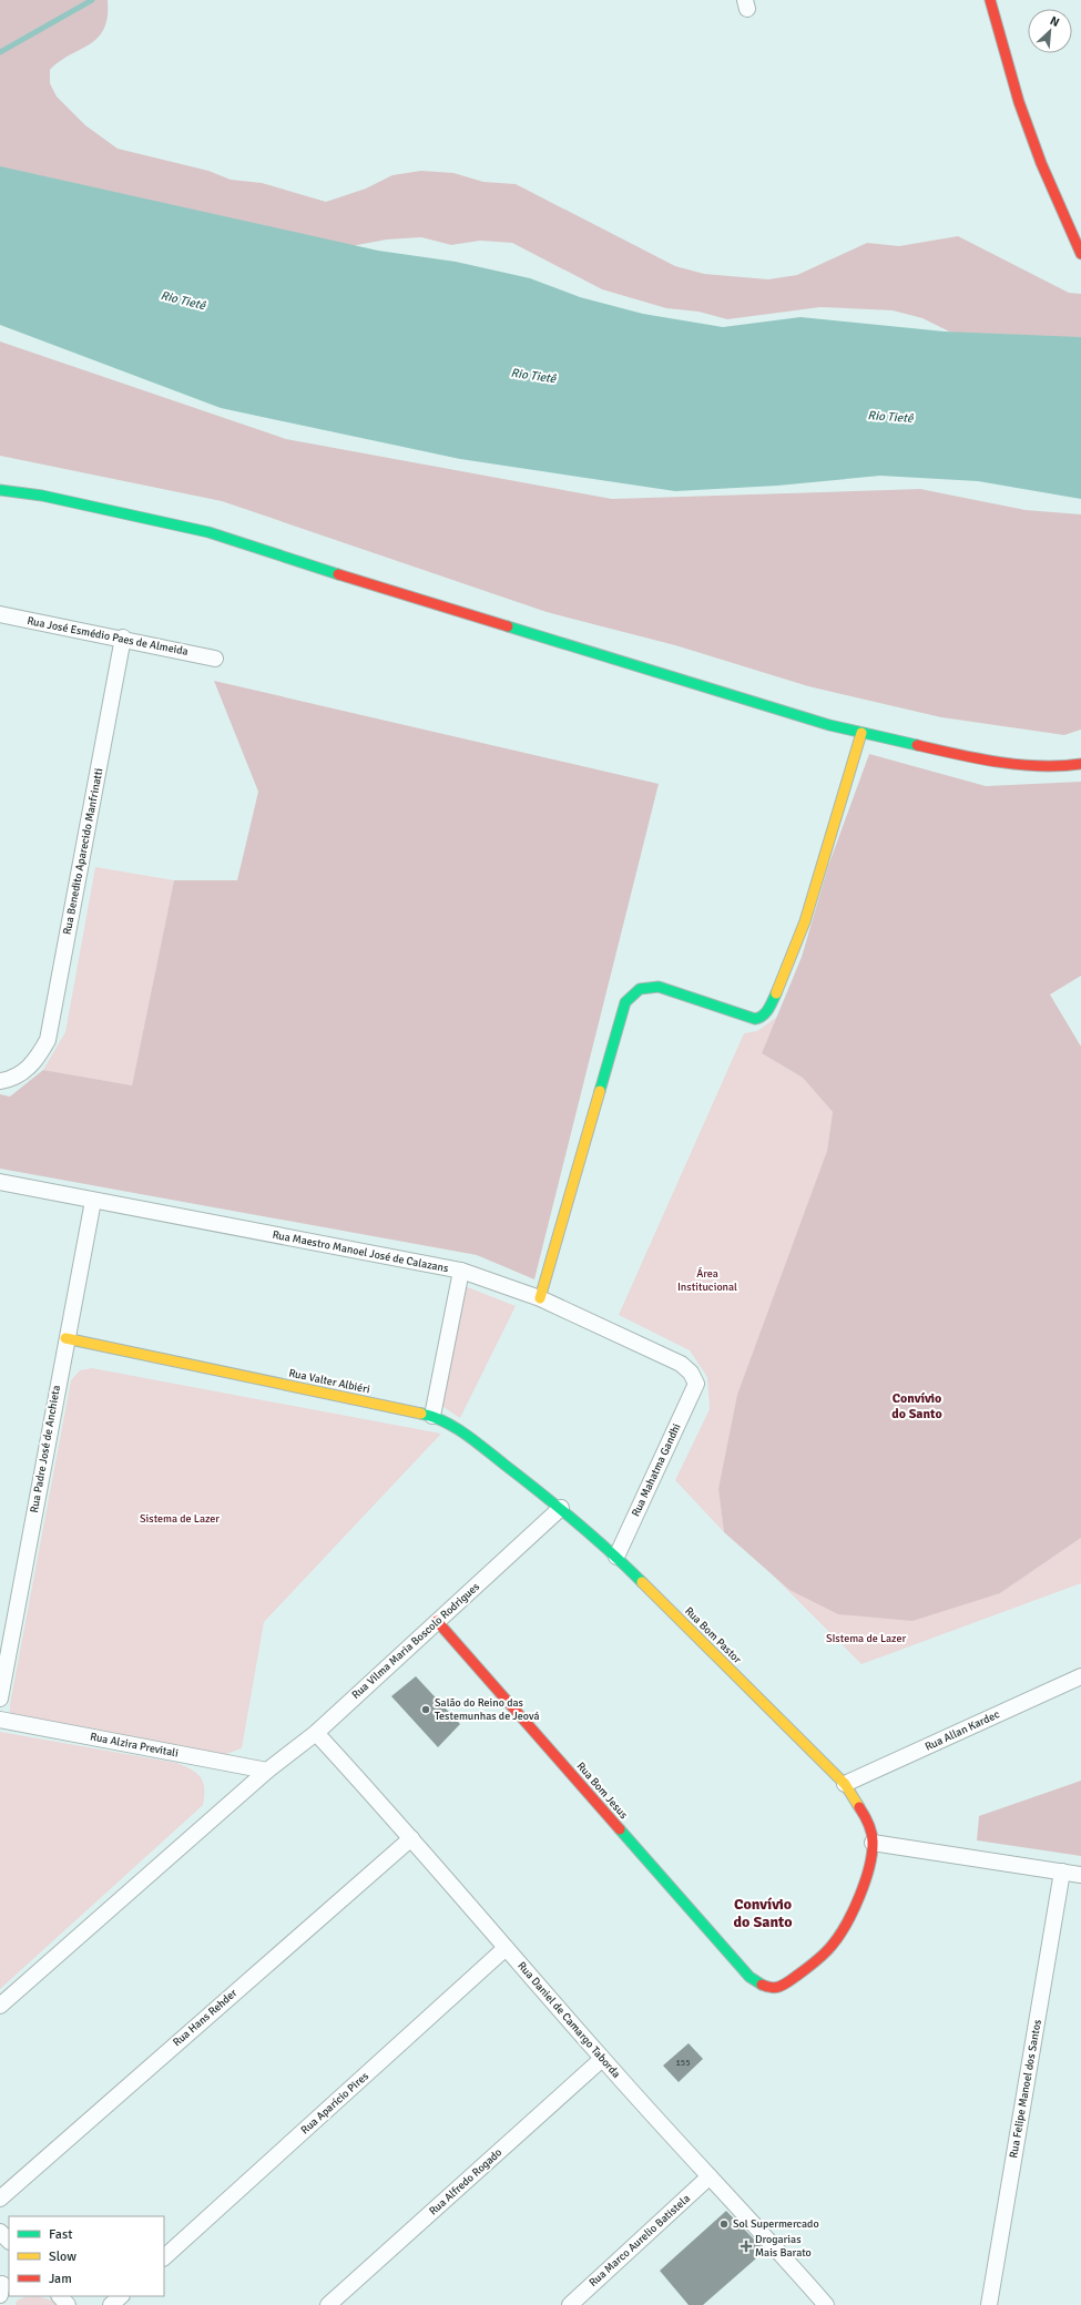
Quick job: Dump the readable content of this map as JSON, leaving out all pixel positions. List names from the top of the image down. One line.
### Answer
{"streets":{"street":["Rua José Esmédio Paes de Almeida","Rua Benedito Aparecido Manfrinatti","Rua Maestro Manoel José de Calazans","Rua Valter Albiéri","Rua Padre José de Anchieta","Rua Mahatma Gandhi","Rua Bom Pastor","Rua Vilma Maria Boscolo Rodrigues","Rua Allan Kardec","Rua Alzira Previtali","Rua Bom Jesus","Rua Hans Rehder","Rua Daniel de Camargo Taborda","Rua Felipe Manoel dos Santos","Rua Aparício Pires","Rua Alfredo Rogado","Rua Marco Aurelio Batistela"]},"crossings":[["Rua José Esmédio Paes de Almeida","Rua Benedito Aparecido Manfrinatti"],["Rua Maestro Manoel José de Calazans","Rua Padre José de Anchieta"],["Rua Maestro Manoel José de Calazans","Rua Mahatma Gandhi"],["Rua Valter Albiéri","Rua Padre José de Anchieta"],["Rua Valter Albiéri","Rua Bom Pastor"],["Rua Valter Albiéri","Rua Vilma Maria Boscolo Rodrigues"],["Rua Mahatma Gandhi","Rua Bom Pastor"],["Rua Bom Pastor","Rua Vilma Maria Boscolo Rodrigues"],["Rua Bom Pastor","Rua Allan Kardec"],["Rua Bom Pastor","Rua Bom Jesus"],["Rua Vilma Maria Boscolo Rodrigues","Rua Alzira Previtali"],["Rua Vilma Maria Boscolo Rodrigues","Rua Bom Jesus"],["Rua Vilma Maria Boscolo Rodrigues","Rua Daniel de Camargo Taborda"],["Rua Hans Rehder","Rua Daniel de Camargo Taborda"],["Rua Daniel de Camargo Taborda","Rua Aparício Pires"],["Rua Daniel de Camargo Taborda","Rua Alfredo Rogado"],["Rua Daniel de Camargo Taborda","Rua Marco Aurelio Batistela"]],"districts":["Convívio do Santo","Convívio do Santo"],"water":["Rio Tietê"],"parks":["Área Institucional","Sistema de Lazer","SIstema de Lazer"],"places":{"other":["Salão do Reino das Testemunhas de Jeová","Sol Supermercado"],"health":["Drogarias Mais Barato"]},"house_numbers":["155"],"legend":["Fast","Slow","Jam"],"north":"top right"}
